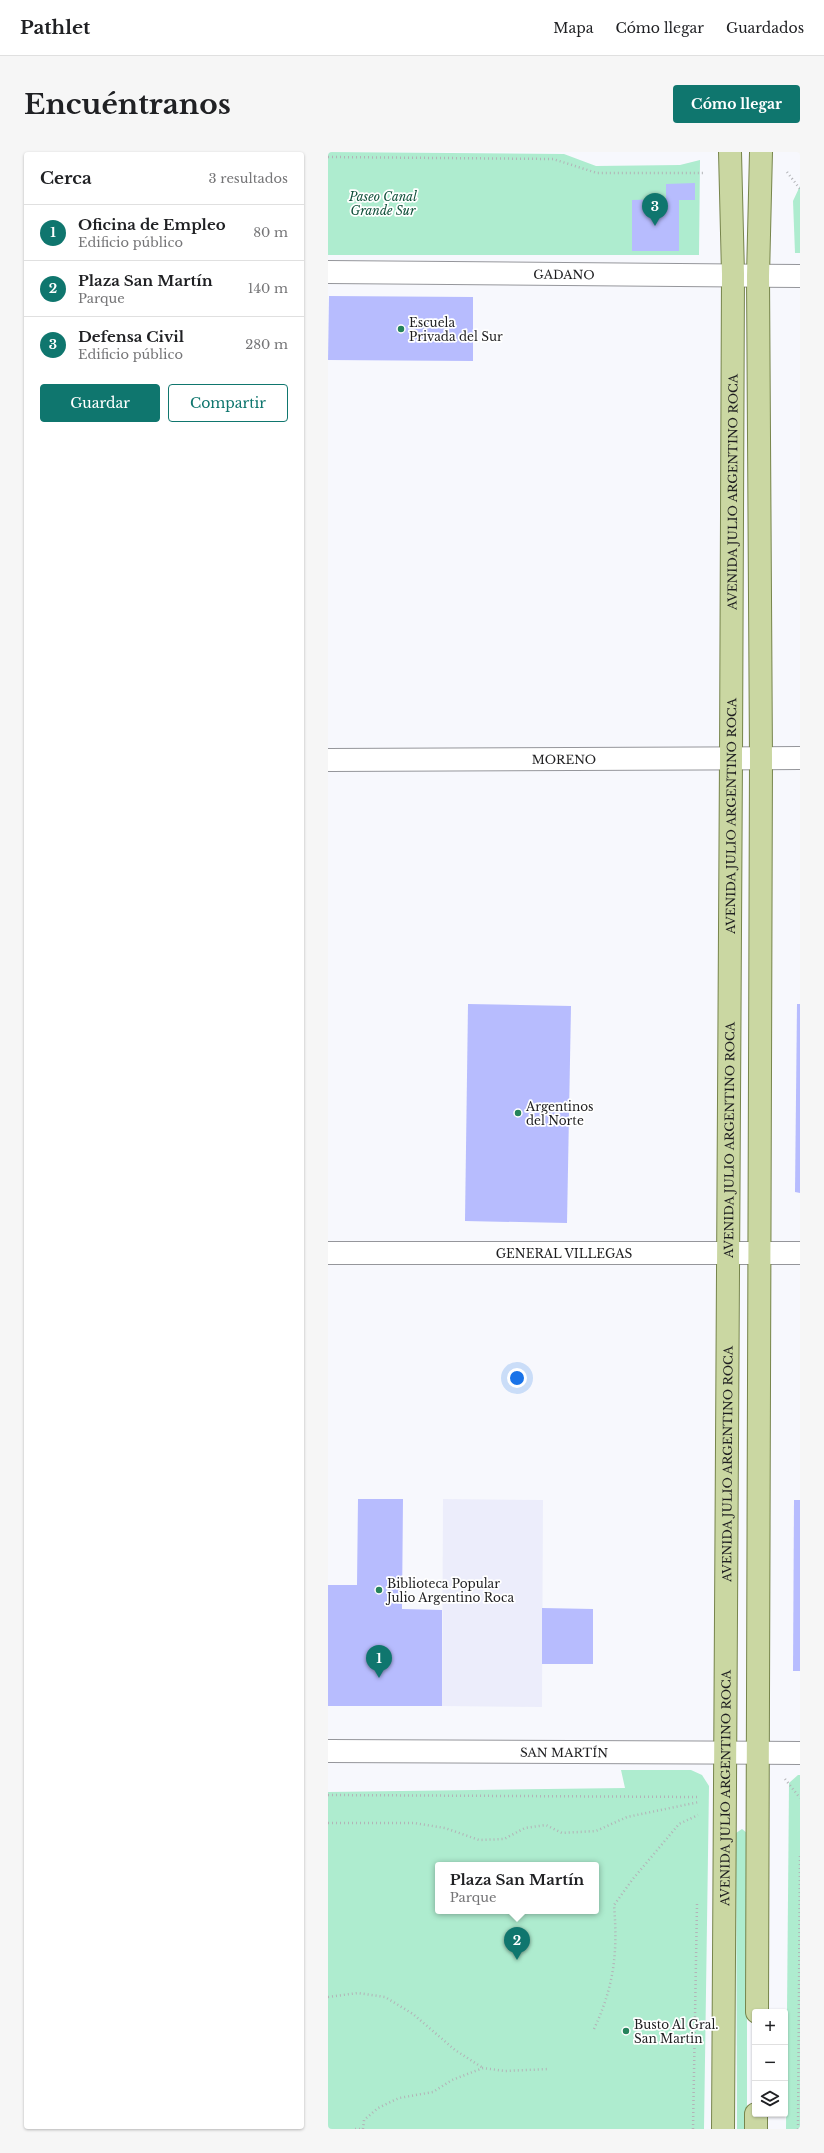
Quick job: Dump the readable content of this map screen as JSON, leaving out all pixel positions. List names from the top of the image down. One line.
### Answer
{"streets":{"main road":["AVENIDA JULIO ARGENTINO ROCA"],"street":["GADANO","MORENO","GENERAL VILLEGAS","SAN MARTÍN"]},"crossings":[["GADANO","AVENIDA JULIO ARGENTINO ROCA"],["AVENIDA JULIO ARGENTINO ROCA","MORENO"],["AVENIDA JULIO ARGENTINO ROCA","GENERAL VILLEGAS"],["AVENIDA JULIO ARGENTINO ROCA","SAN MARTÍN"]],"parks":["Paseo Canal Grande Sur"],"places":["Escuela Privada del Sur","Argentinos del Norte","Biblioteca Popular Julio Argentino Roca","Busto Al Gral. San Martin"],"page":{"header":"Pathlet","nav":["Mapa","Cómo llegar","Guardados"],"buttons":["Cómo llegar",["Guardar","Compartir"]],"title":"Encuéntranos","heading":["Cerca","3 resultados"],"pins":["3","1","2"],"list":[{"mark":"1","name":"Oficina de Empleo","note":"Edificio público","value":"80 m"},{"mark":"2","name":"Plaza San Martín","note":"Parque","value":"140 m"},{"mark":"3","name":"Defensa Civil","note":"Edificio público","value":"280 m"}],"popup":["Plaza San Martín","Parque"],"map_buttons":["+","−"]}}
